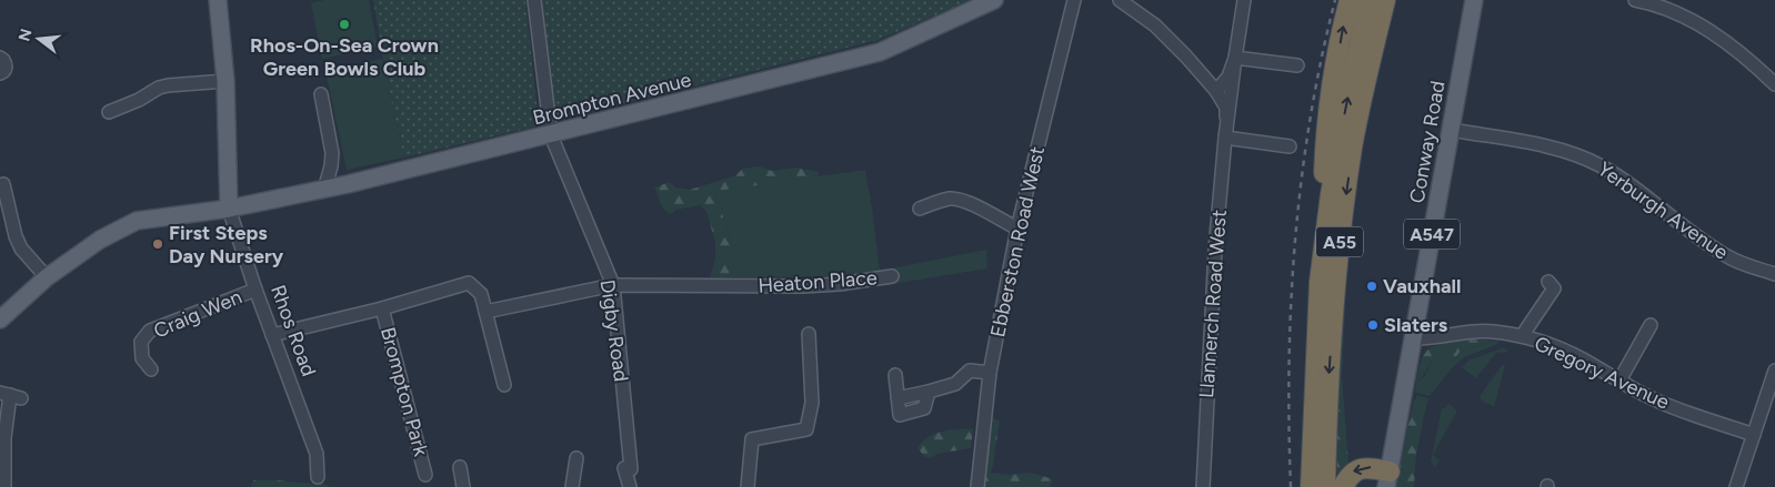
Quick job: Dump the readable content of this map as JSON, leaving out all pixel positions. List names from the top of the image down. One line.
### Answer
{"streets":{"highway":["A55"],"main road":["Brompton Avenue","Conway Road","A547","Rhos Road"],"street":["Yerburgh Avenue","Ebberston Road West","Heaton Place","Llannerch Road West","Craig Wen","Digby Road","Gregory Avenue","Brompton Park"]},"crossings":[["Brompton Avenue","Rhos Road"],["Brompton Avenue","Digby Road"],["Conway Road","Yerburgh Avenue"],["Conway Road","Gregory Avenue"],["Heaton Place","Digby Road"],["Heaton Place","Brompton Park"],["Craig Wen","Rhos Road"],["Rhos Road","Brompton Park"]],"places":["Rhos-On-Sea Crown Green Bowls Club","First Steps Day Nursery","Vauxhall","Slaters"],"north":"left"}
